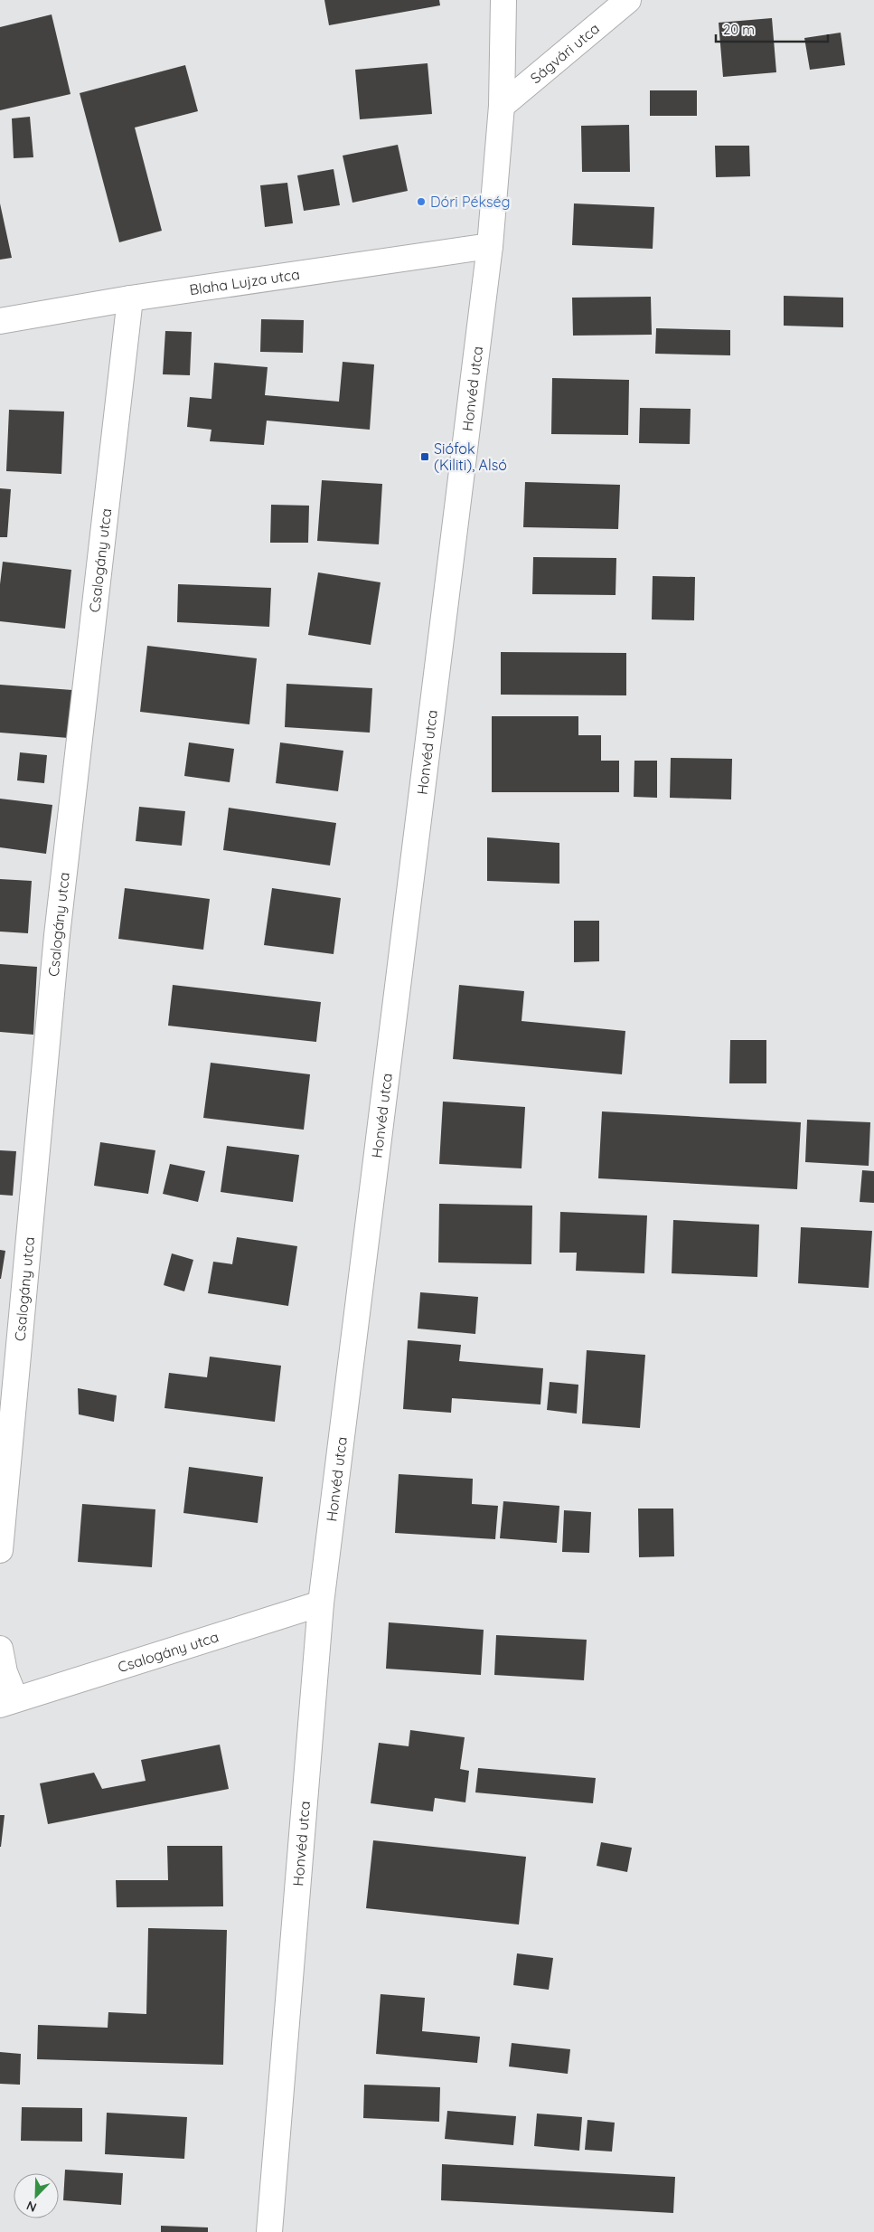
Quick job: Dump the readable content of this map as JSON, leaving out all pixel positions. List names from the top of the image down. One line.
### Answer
{"streets":{"street":["Ságvári utca","Blaha Lujza utca","Honvéd utca","Csalogány utca"]},"crossings":[["Ságvári utca","Honvéd utca"],["Blaha Lujza utca","Honvéd utca"],["Blaha Lujza utca","Csalogány utca"],["Honvéd utca","Csalogány utca"]],"places":{"other":["Dóri Pékség"],"transit":["Siófok (Kiliti), Alsó"]},"scale_bar":"20 m","north":"bottom left"}
